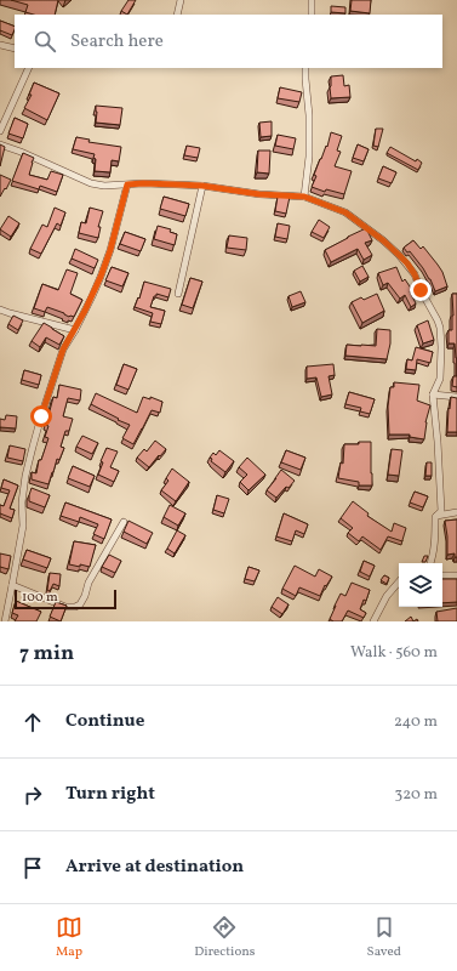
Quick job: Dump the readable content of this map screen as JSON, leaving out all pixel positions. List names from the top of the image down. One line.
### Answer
{"scale_bar":"100 m","page":{"search":"Search here","scale":"100 m","heading":["7 min","Walk · 560 m"],"list":[["Continue","240 m"],["Turn right","320 m"],"Arrive at destination"],"nav":["Map","Directions","Saved"]}}
